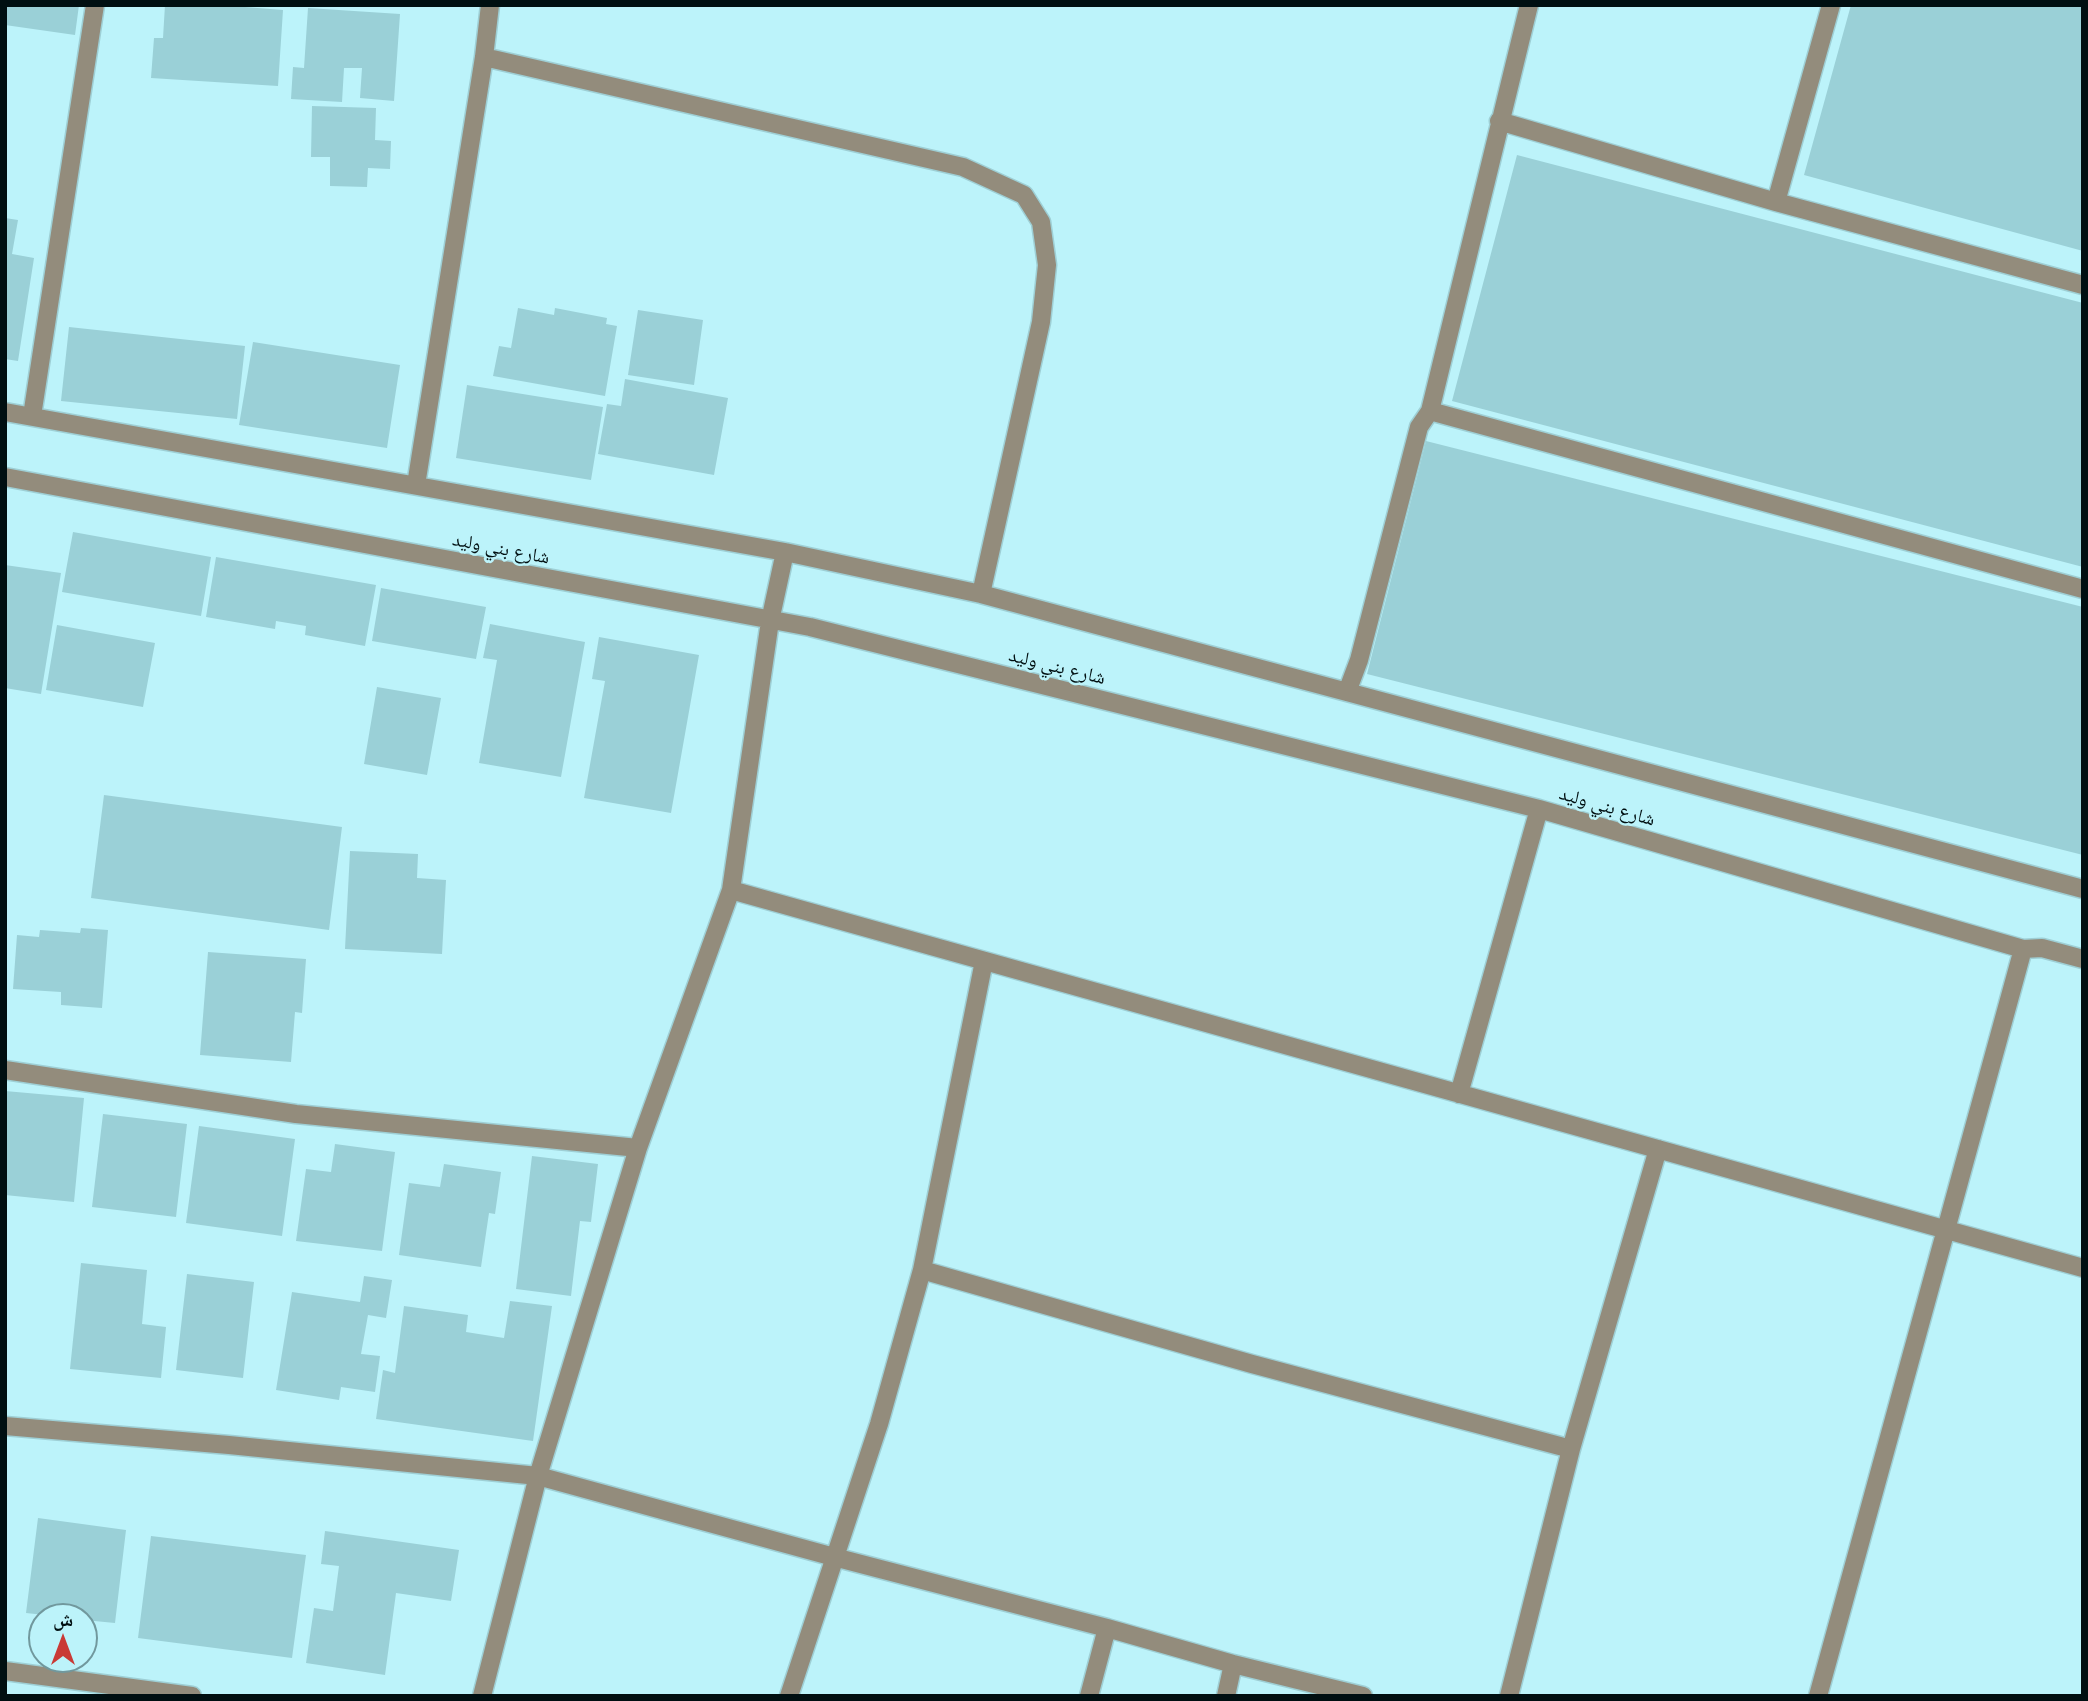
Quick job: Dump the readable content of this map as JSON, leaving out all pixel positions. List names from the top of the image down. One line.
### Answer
{"streets":{"street":["شارع بني وليد"]},"north":"top"}
